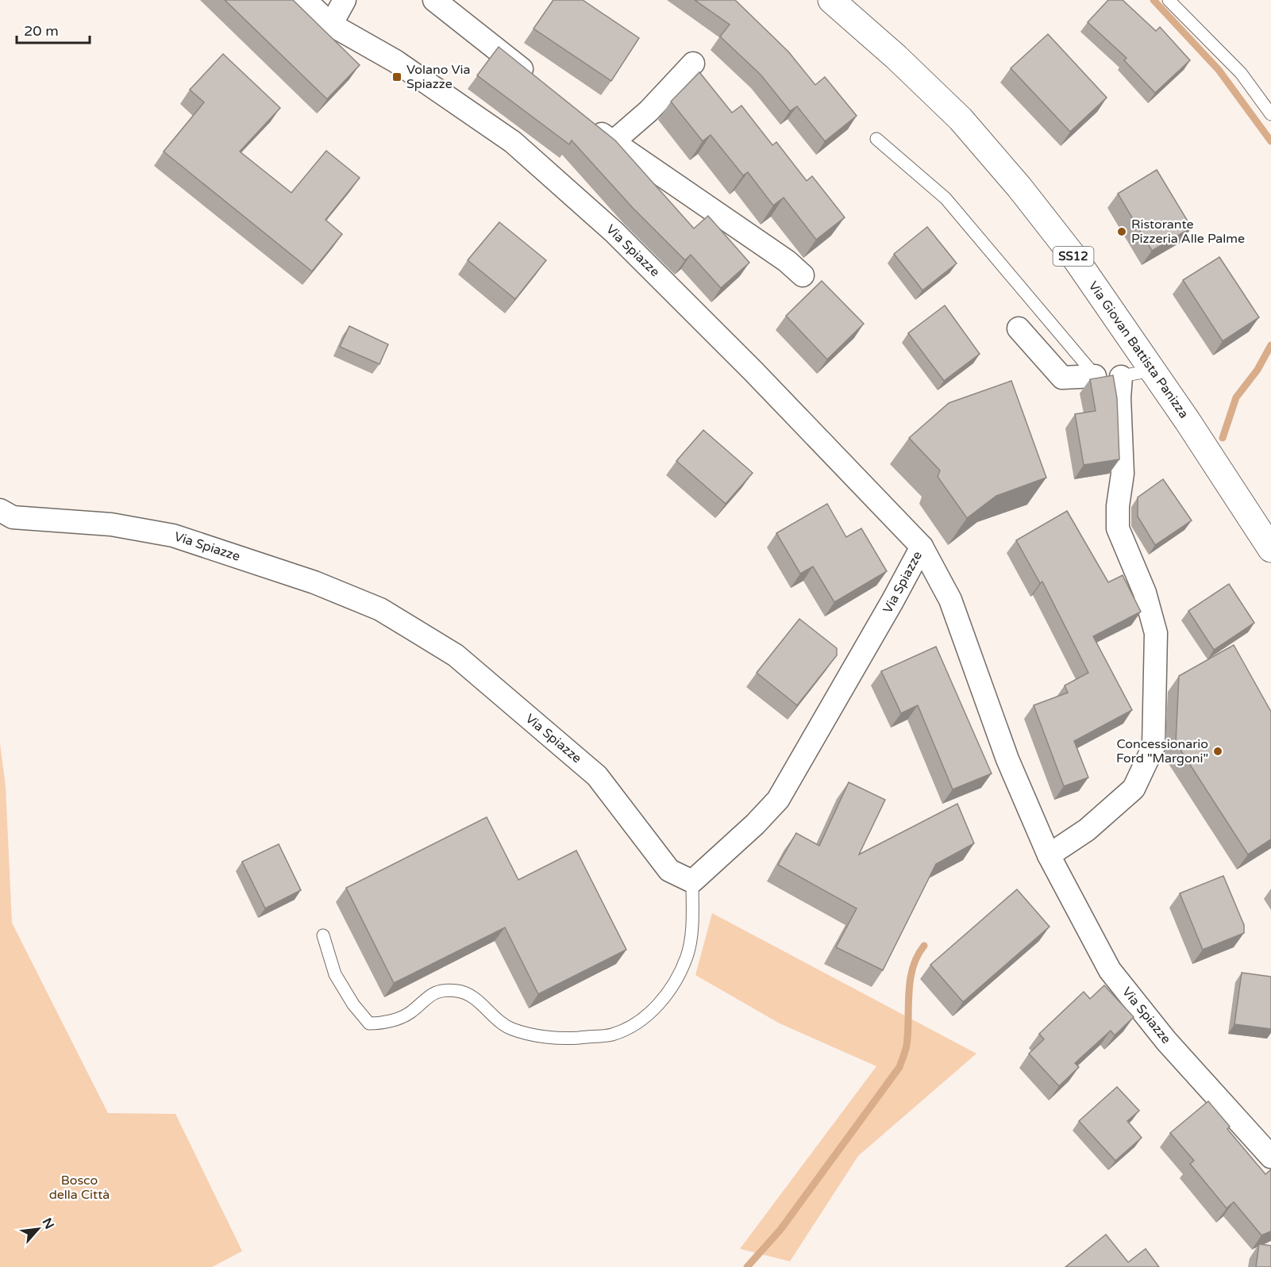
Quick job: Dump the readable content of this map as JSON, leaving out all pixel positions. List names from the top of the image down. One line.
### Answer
{"streets":{"main road":["SS12","Via Giovan Battista Panizza"],"street":["Via Spiazze"]},"parks":["Bosco della Città"],"places":{"transit":["Volano Via Spiazze"],"other":["Ristorante Pizzeria Alle Palme","Concessionario Ford \"Margoni\""]},"scale_bar":"20 m","north":"top right"}
